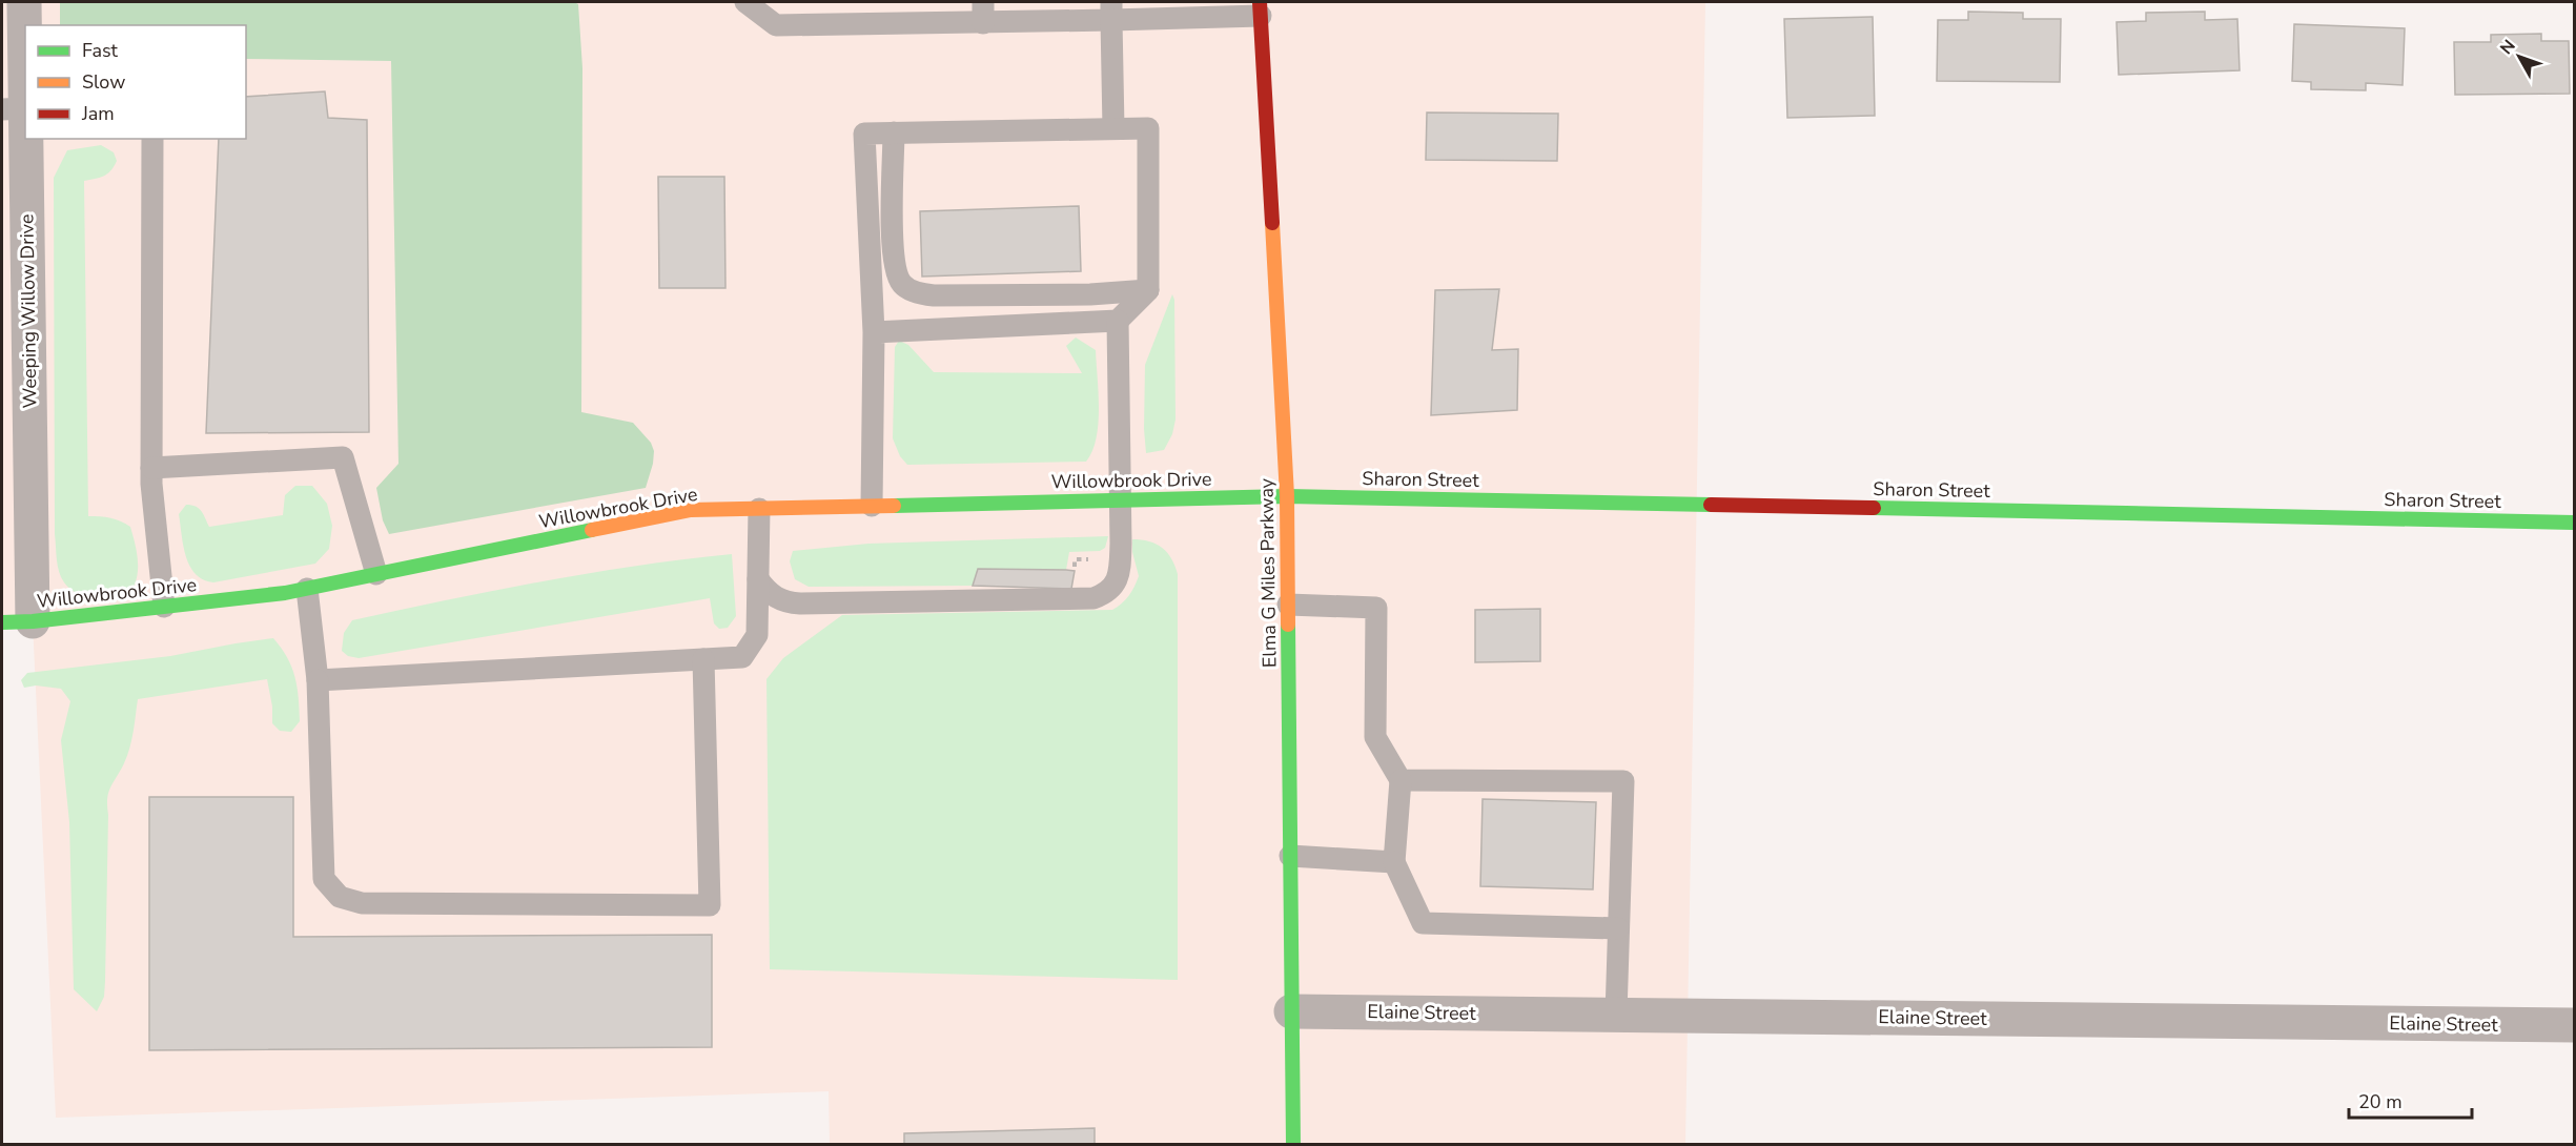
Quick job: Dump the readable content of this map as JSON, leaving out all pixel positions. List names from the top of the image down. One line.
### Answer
{"streets":{"street":["Weeping Willow Drive","Sharon Street","Willowbrook Drive","Elma G Miles Parkway","Elaine Street"]},"crossings":[["Weeping Willow Drive","Willowbrook Drive"],["Sharon Street","Willowbrook Drive"],["Sharon Street","Elma G Miles Parkway"],["Willowbrook Drive","Elma G Miles Parkway"],["Elma G Miles Parkway","Elaine Street"]],"legend":["Fast","Slow","Jam"],"scale_bar":"20 m","north":"top left"}
